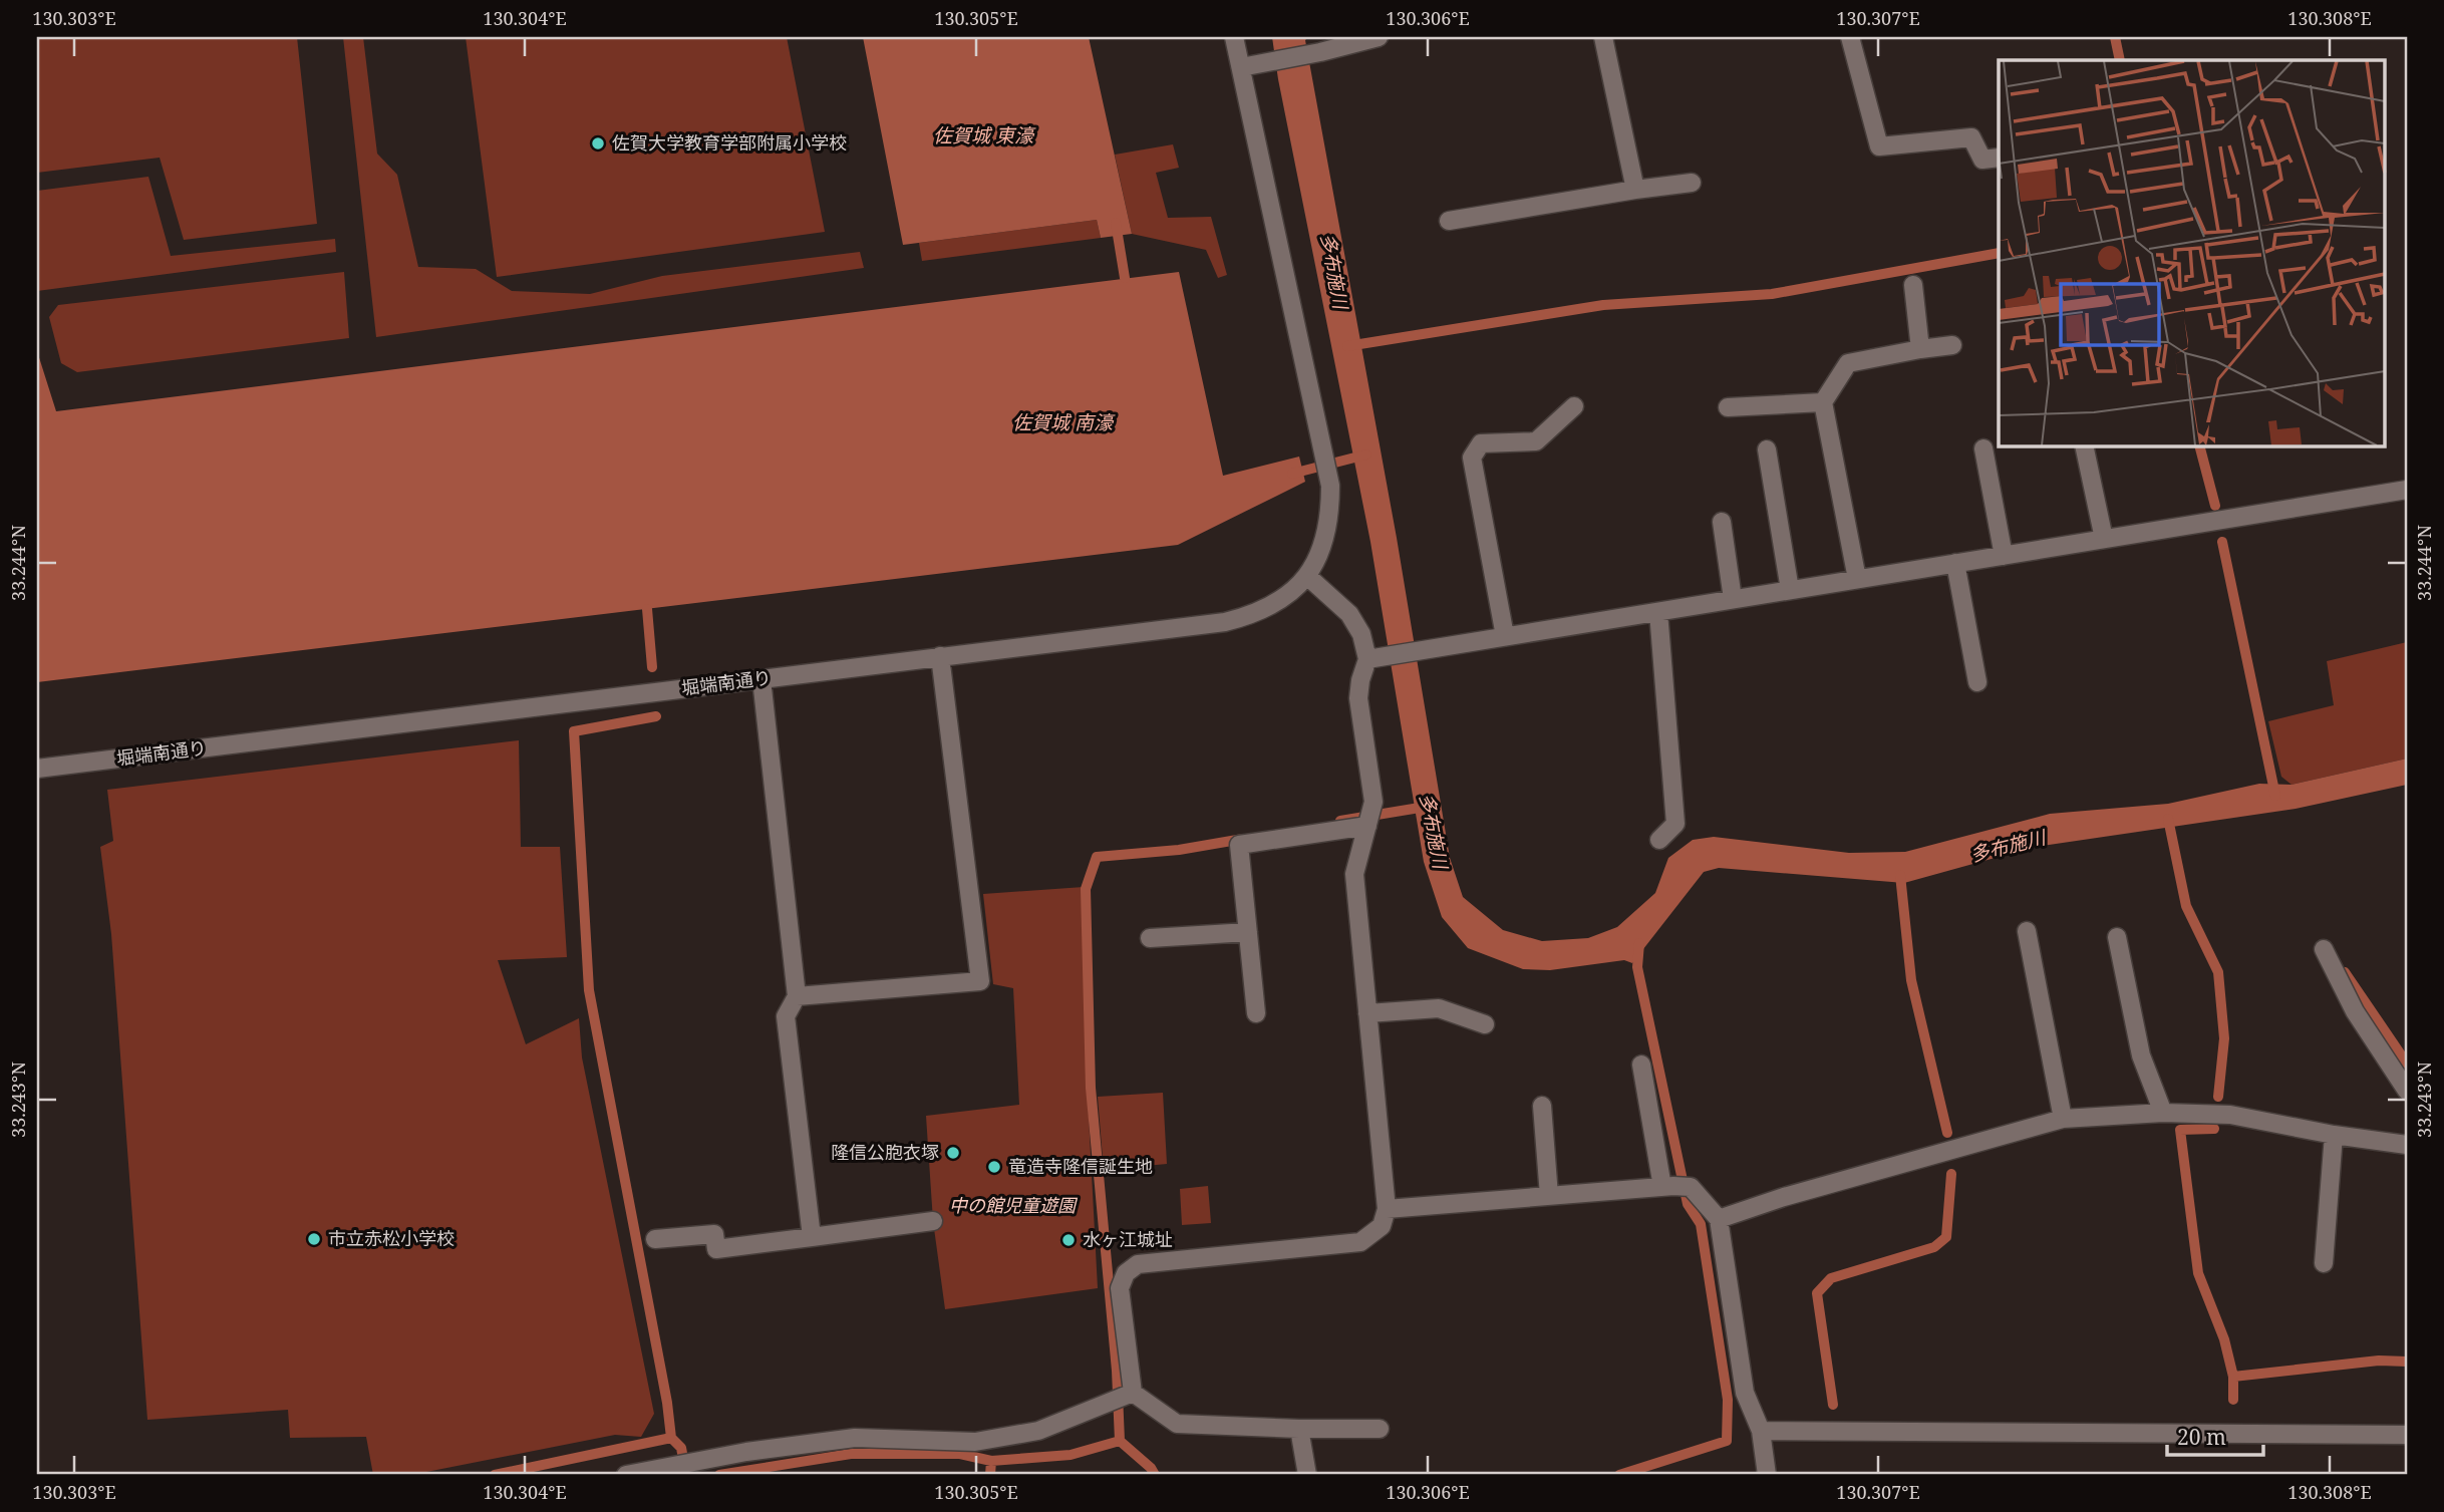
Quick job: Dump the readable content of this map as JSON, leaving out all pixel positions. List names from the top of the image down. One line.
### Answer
{"streets":{"street":["堀端南通り"]},"water":["佐賀城 東濠","多布施川","佐賀城 南濠"],"parks":["中の館児童遊園"],"places":["佐賀大学教育学部附属小学校","隆信公胞衣塚","竜造寺隆信誕生地","市立赤松小学校","水ヶ江城址"],"scale_bar":"20 m","coordinates":["130.303°E","130.304°E","130.305°E","130.306°E","130.307°E","130.308°E","33.244°N","33.243°N"]}
